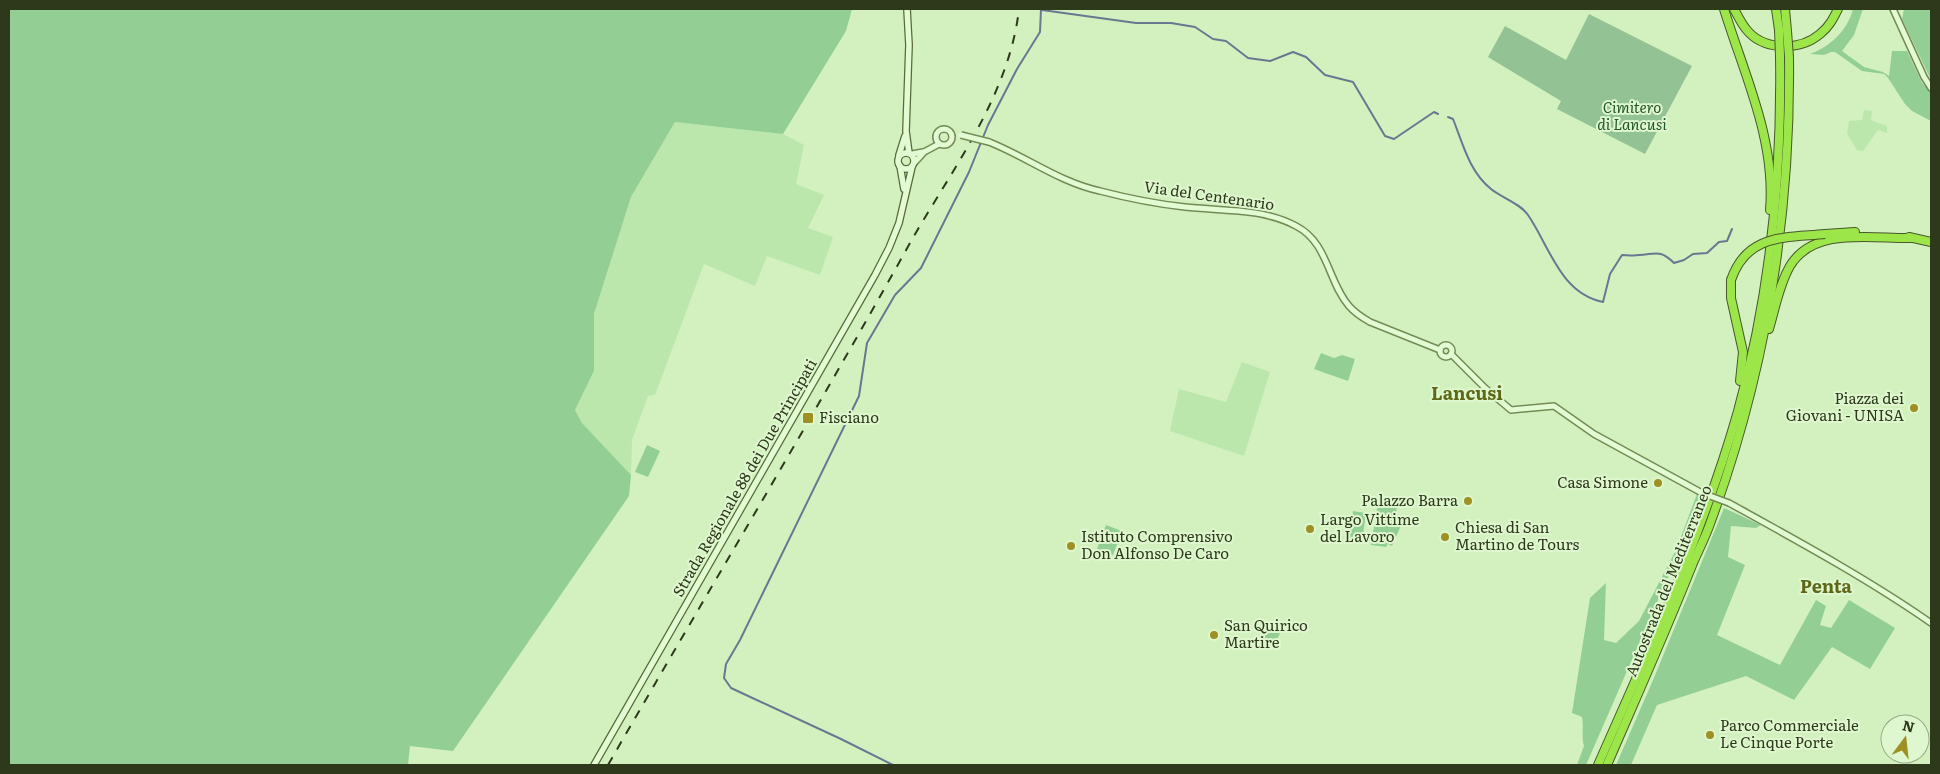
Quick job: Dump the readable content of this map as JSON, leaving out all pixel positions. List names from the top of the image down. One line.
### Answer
{"streets":{"highway":["Autostrada del Mediterraneo"],"main road":["Strada Regionale 88 dei Due Principati"],"street":["Via del Centenario"]},"districts":["Lancusi","Penta"],"parks":["Cimitero di Lancusi"],"places":{"other":["Piazza dei Giovani - UNISA","Casa Simone","Palazzo Barra","Largo Vittime del Lavoro","Chiesa di San Martino de Tours","Istituto Comprensivo Don Alfonso De Caro","San Quirico Martire","Parco Commerciale Le Cinque Porte"],"transit":["Fisciano"]},"north":"top"}
